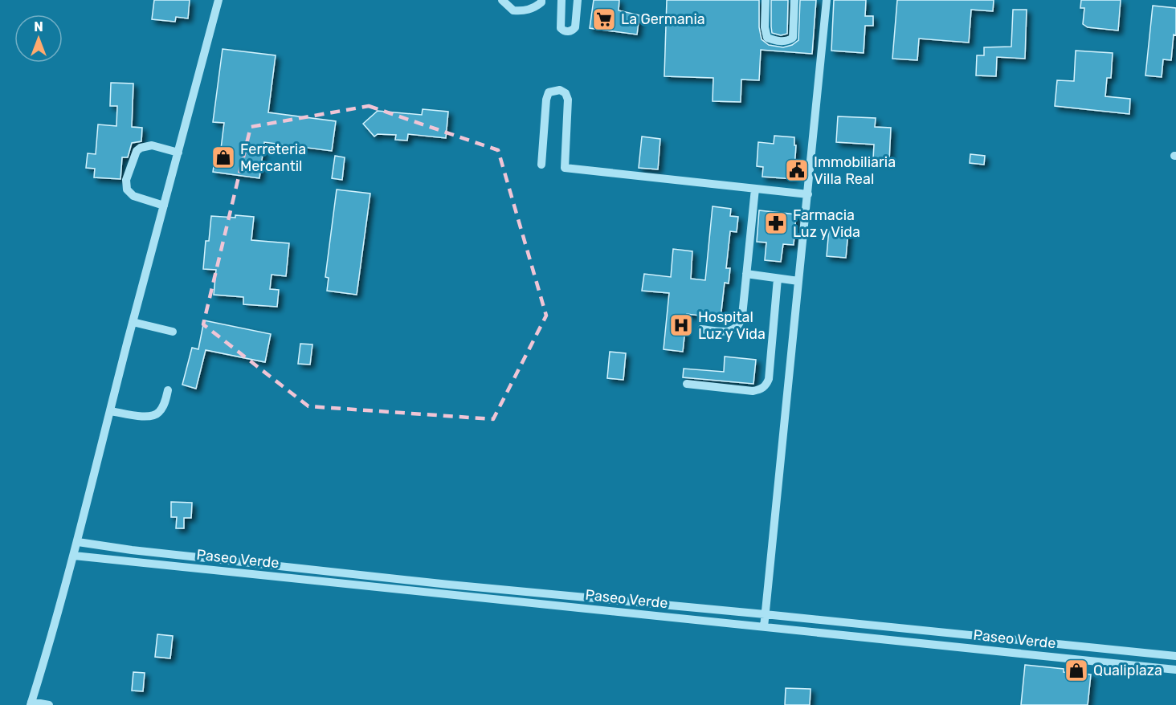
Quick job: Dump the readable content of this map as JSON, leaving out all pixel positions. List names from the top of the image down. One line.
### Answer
{"streets":{"street":["Paseo Verde"]},"places":{"supermarket":["La Germania"],"shop":["Ferreteria Mercantil","Qualiplaza"],"public building":["Immobiliaria Villa Real"],"pharmacy":["Farmacia Luz y Vida"],"hospital":["Hospital Luz y Vida"]},"north":"top"}
